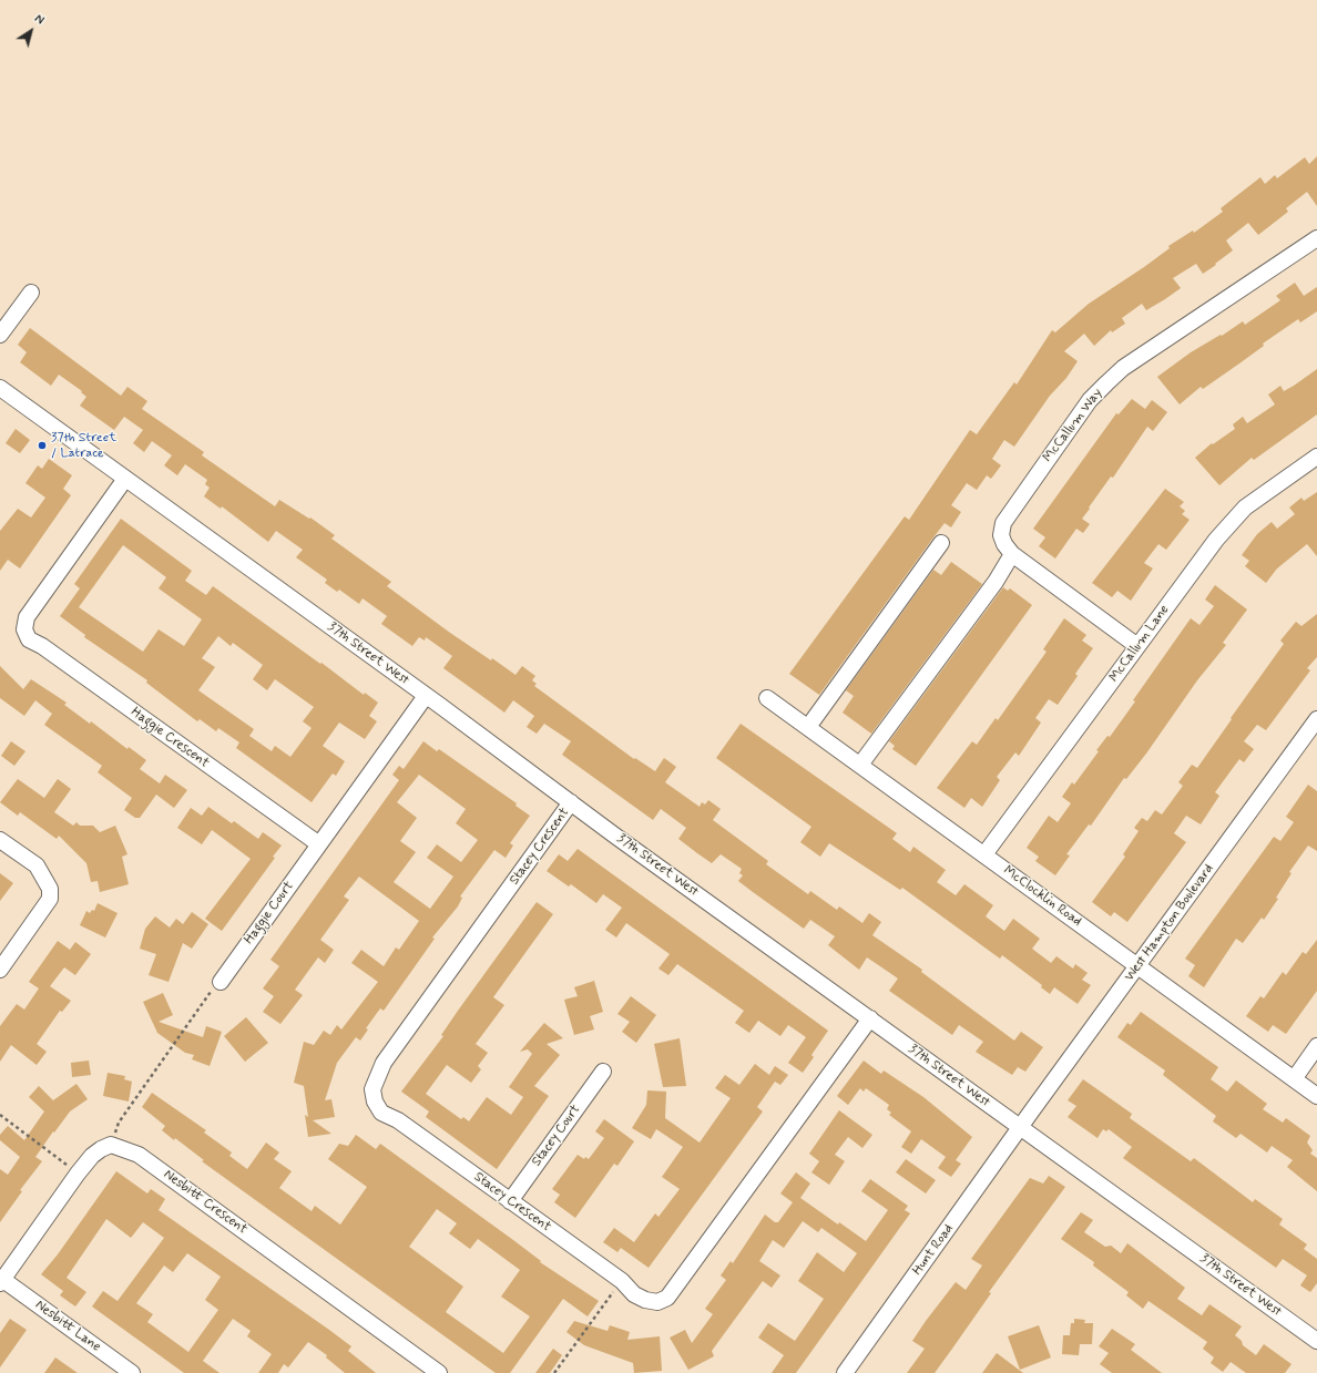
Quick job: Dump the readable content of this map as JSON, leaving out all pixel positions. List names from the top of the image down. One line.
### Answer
{"streets":{"street":["McCallum Way","McCallum Lane","37th Street West","Haggie Crescent","Stacey Crescent","McClocklin Road","Haggie Court","West Hampton Boulevard","Stacey Court","Nesbitt Crescent","Hunt Road","Nesbitt Lane"]},"crossings":[["McCallum Way","McCallum Lane"],["McCallum Lane","McClocklin Road"],["37th Street West","Haggie Crescent"],["37th Street West","Stacey Crescent"],["37th Street West","West Hampton Boulevard"],["37th Street West","Hunt Road"],["Haggie Crescent","Haggie Court"],["Stacey Crescent","Stacey Court"],["McClocklin Road","West Hampton Boulevard"],["West Hampton Boulevard","Hunt Road"],["Nesbitt Crescent","Nesbitt Lane"]],"places":["37th Street / Latrace"],"north":"top right"}
